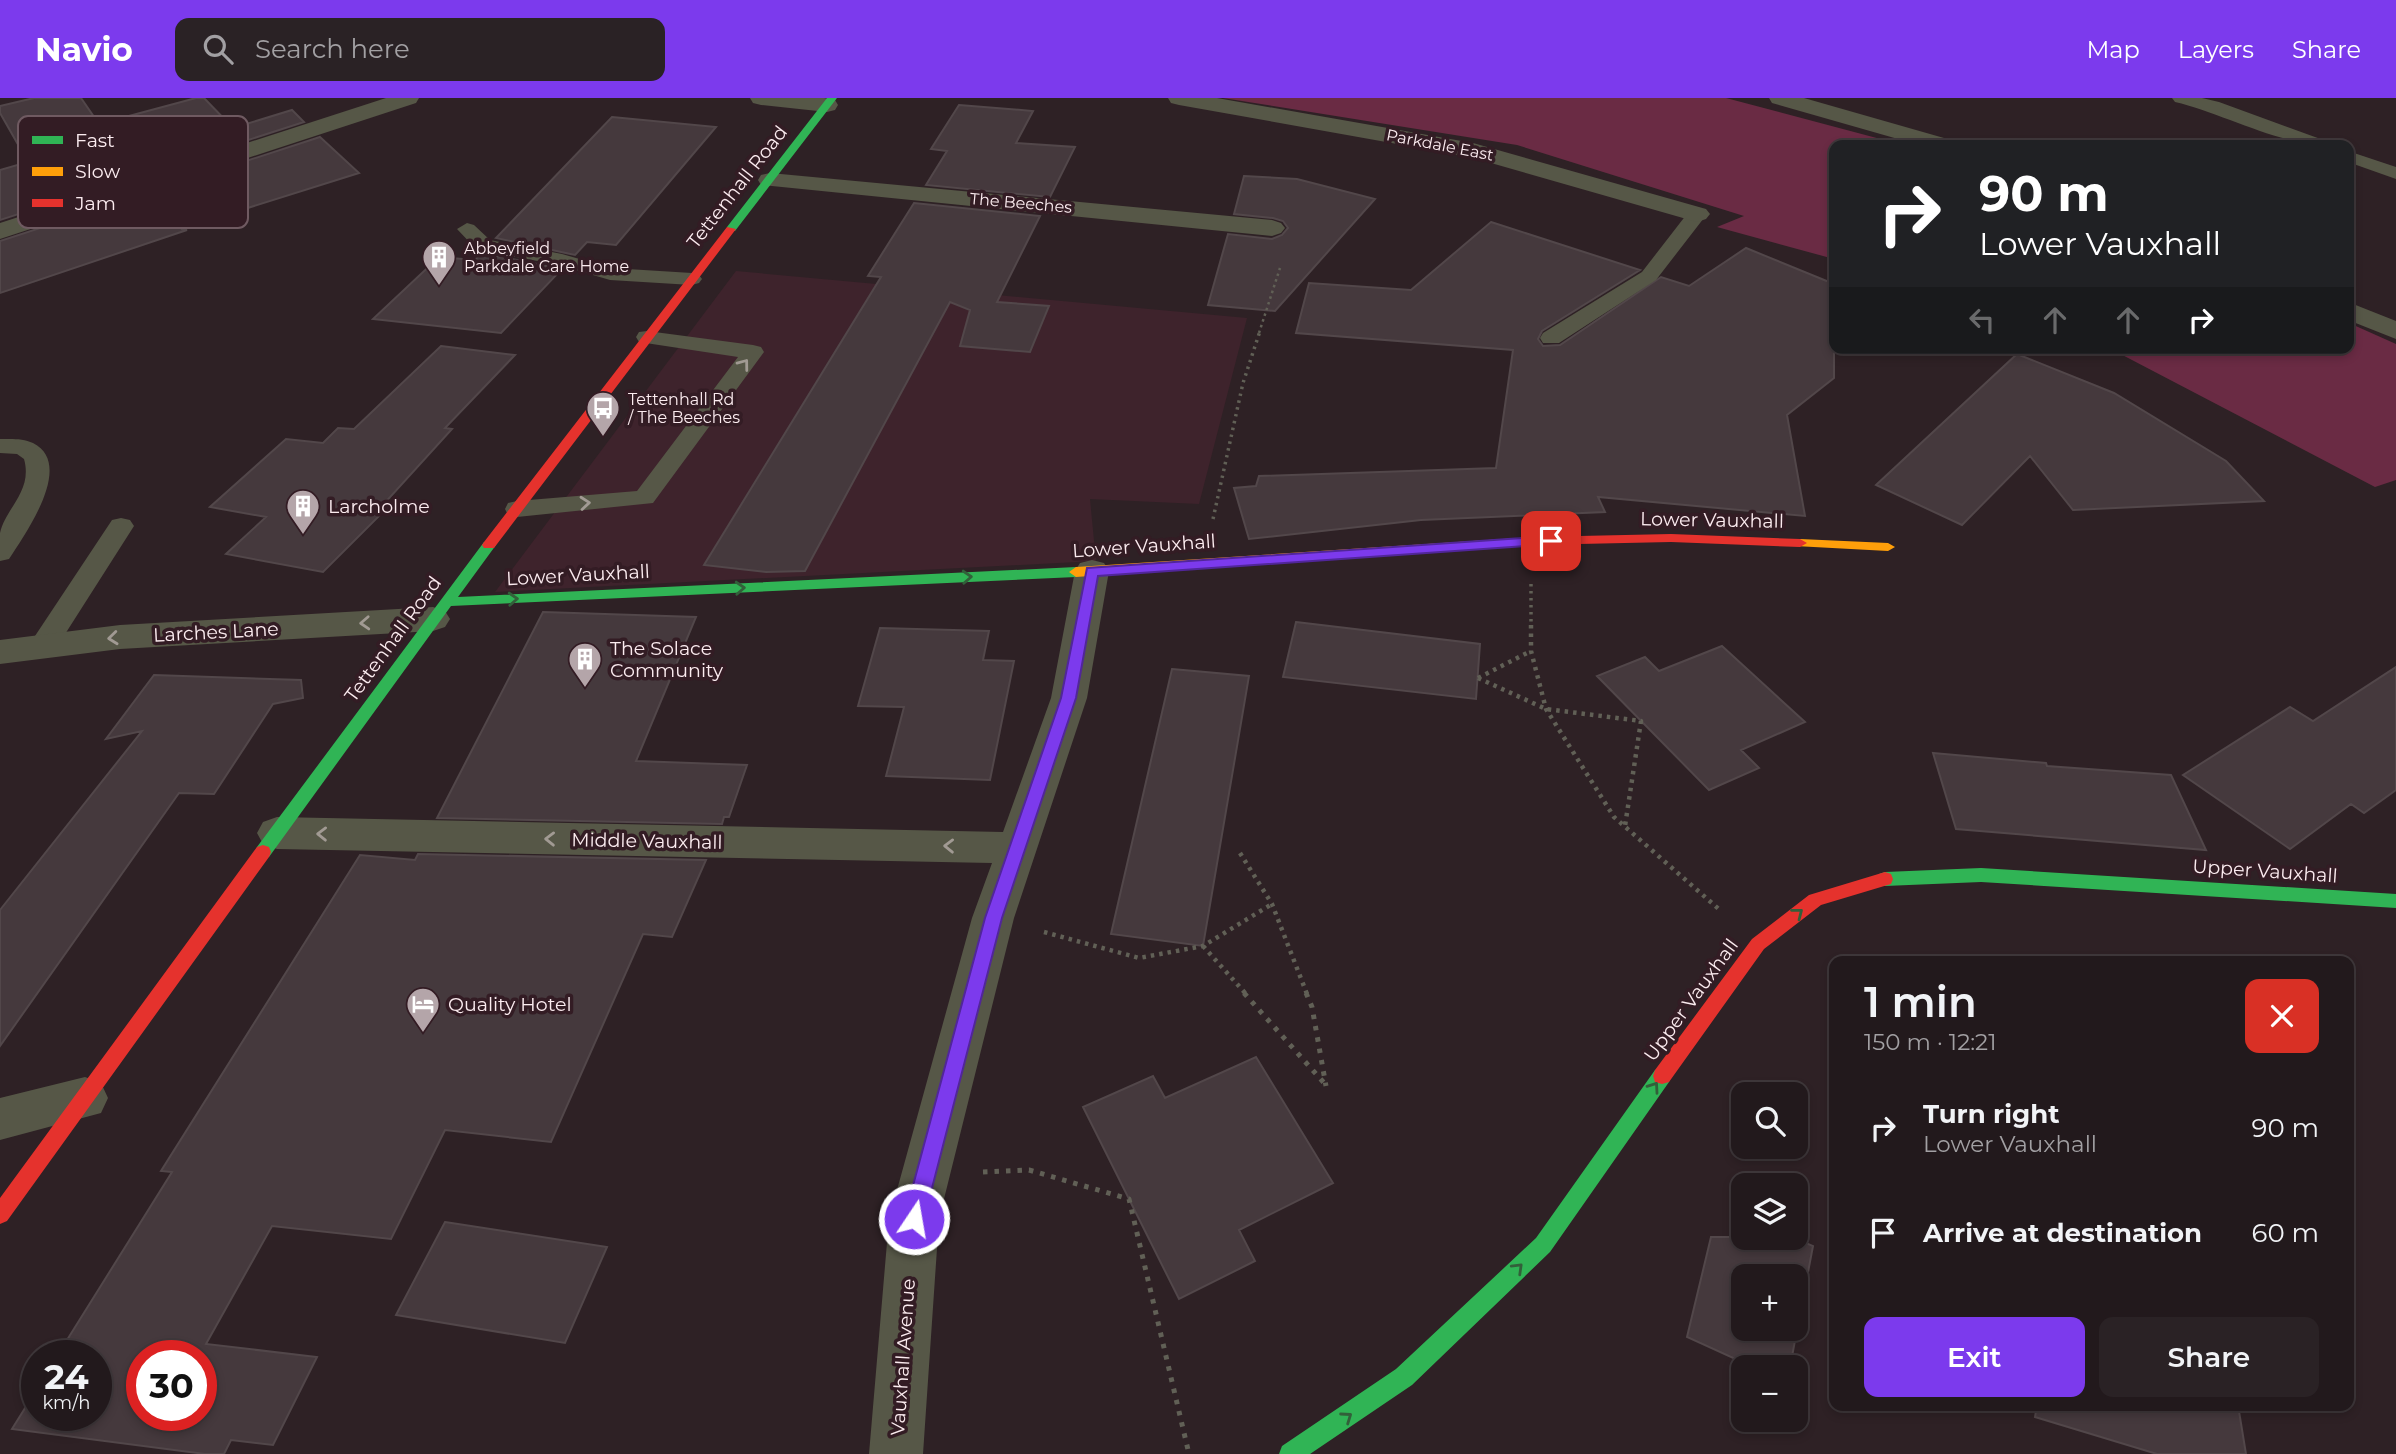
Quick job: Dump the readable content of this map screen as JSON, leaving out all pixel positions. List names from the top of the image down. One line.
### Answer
{"streets":{"main road":["Tettenhall Road","Lower Vauxhall","Upper Vauxhall"],"street":["Parkdale East","The Beeches","Larches Lane","Middle Vauxhall","Vauxhall Avenue"]},"crossings":[["Tettenhall Road","The Beeches"],["Tettenhall Road","Lower Vauxhall"],["Tettenhall Road","Larches Lane"],["Tettenhall Road","Middle Vauxhall"],["Lower Vauxhall","Larches Lane"],["Lower Vauxhall","Vauxhall Avenue"],["Middle Vauxhall","Vauxhall Avenue"]],"one_way":["Lower Vauxhall","Larches Lane","Middle Vauxhall","Upper Vauxhall"],"places":{"building":["Abbeyfield Parkdale Care Home","Larcholme","The Solace Community"],"bus stop":["Tettenhall Rd / The Beeches"],"hotel":["Quality Hotel"]},"legend":["Fast","Slow","Jam"],"page":{"header":"Navio","search":"Search here","nav":["Map","Layers","Share"],"turn":["90 m","Lower Vauxhall"],"heading":["1 min","150 m · 12:21"],"list":[{"name":"Turn right","note":"Lower Vauxhall","value":"90 m"},{"name":"Arrive at destination","value":"60 m"}],"map_buttons":["+","−"],"buttons":["Exit","Share"],"speed":"24 km/h","limit":"30"}}
